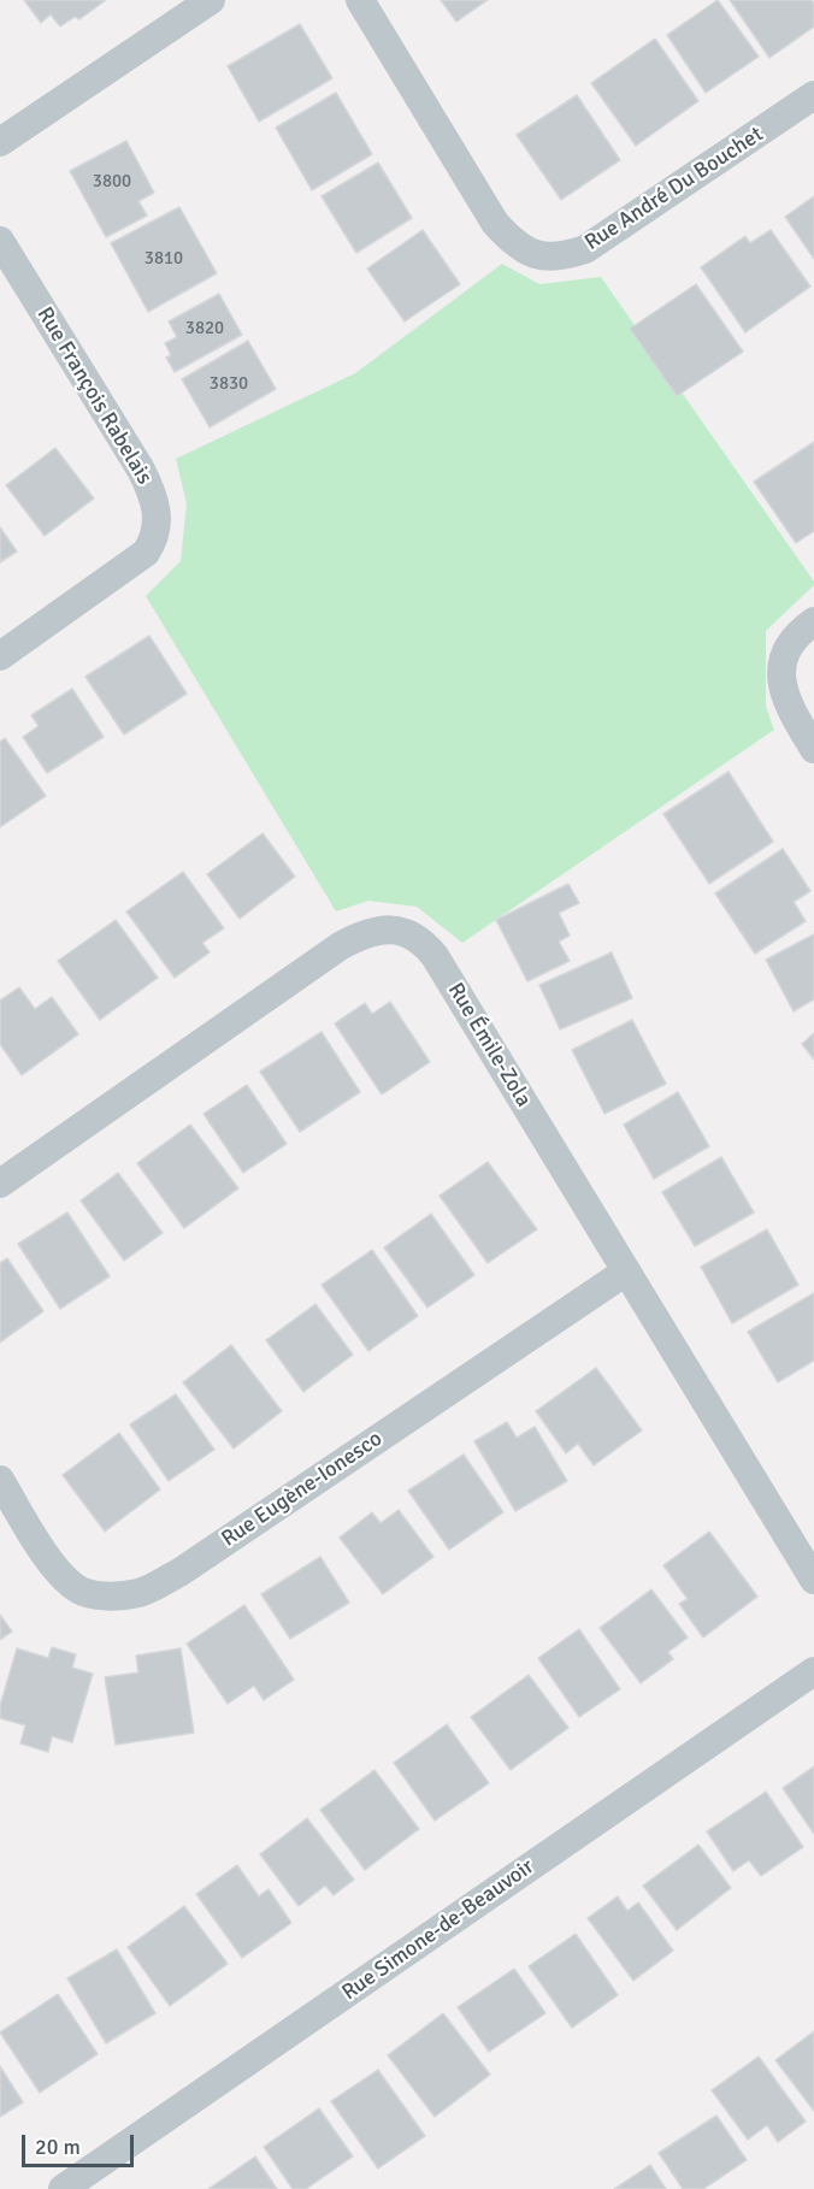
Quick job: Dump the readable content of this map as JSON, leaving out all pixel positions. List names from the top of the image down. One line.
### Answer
{"streets":{"street":["Rue André Du Bouchet","Rue François Rabelais","Rue Émile-Zola","Rue Eugène-Ionesco","Rue Simone-de-Beauvoir"]},"crossings":[["Rue Émile-Zola","Rue Eugène-Ionesco"]],"house_numbers":["3800","3810","3820","3830"],"scale_bar":"20 m"}
